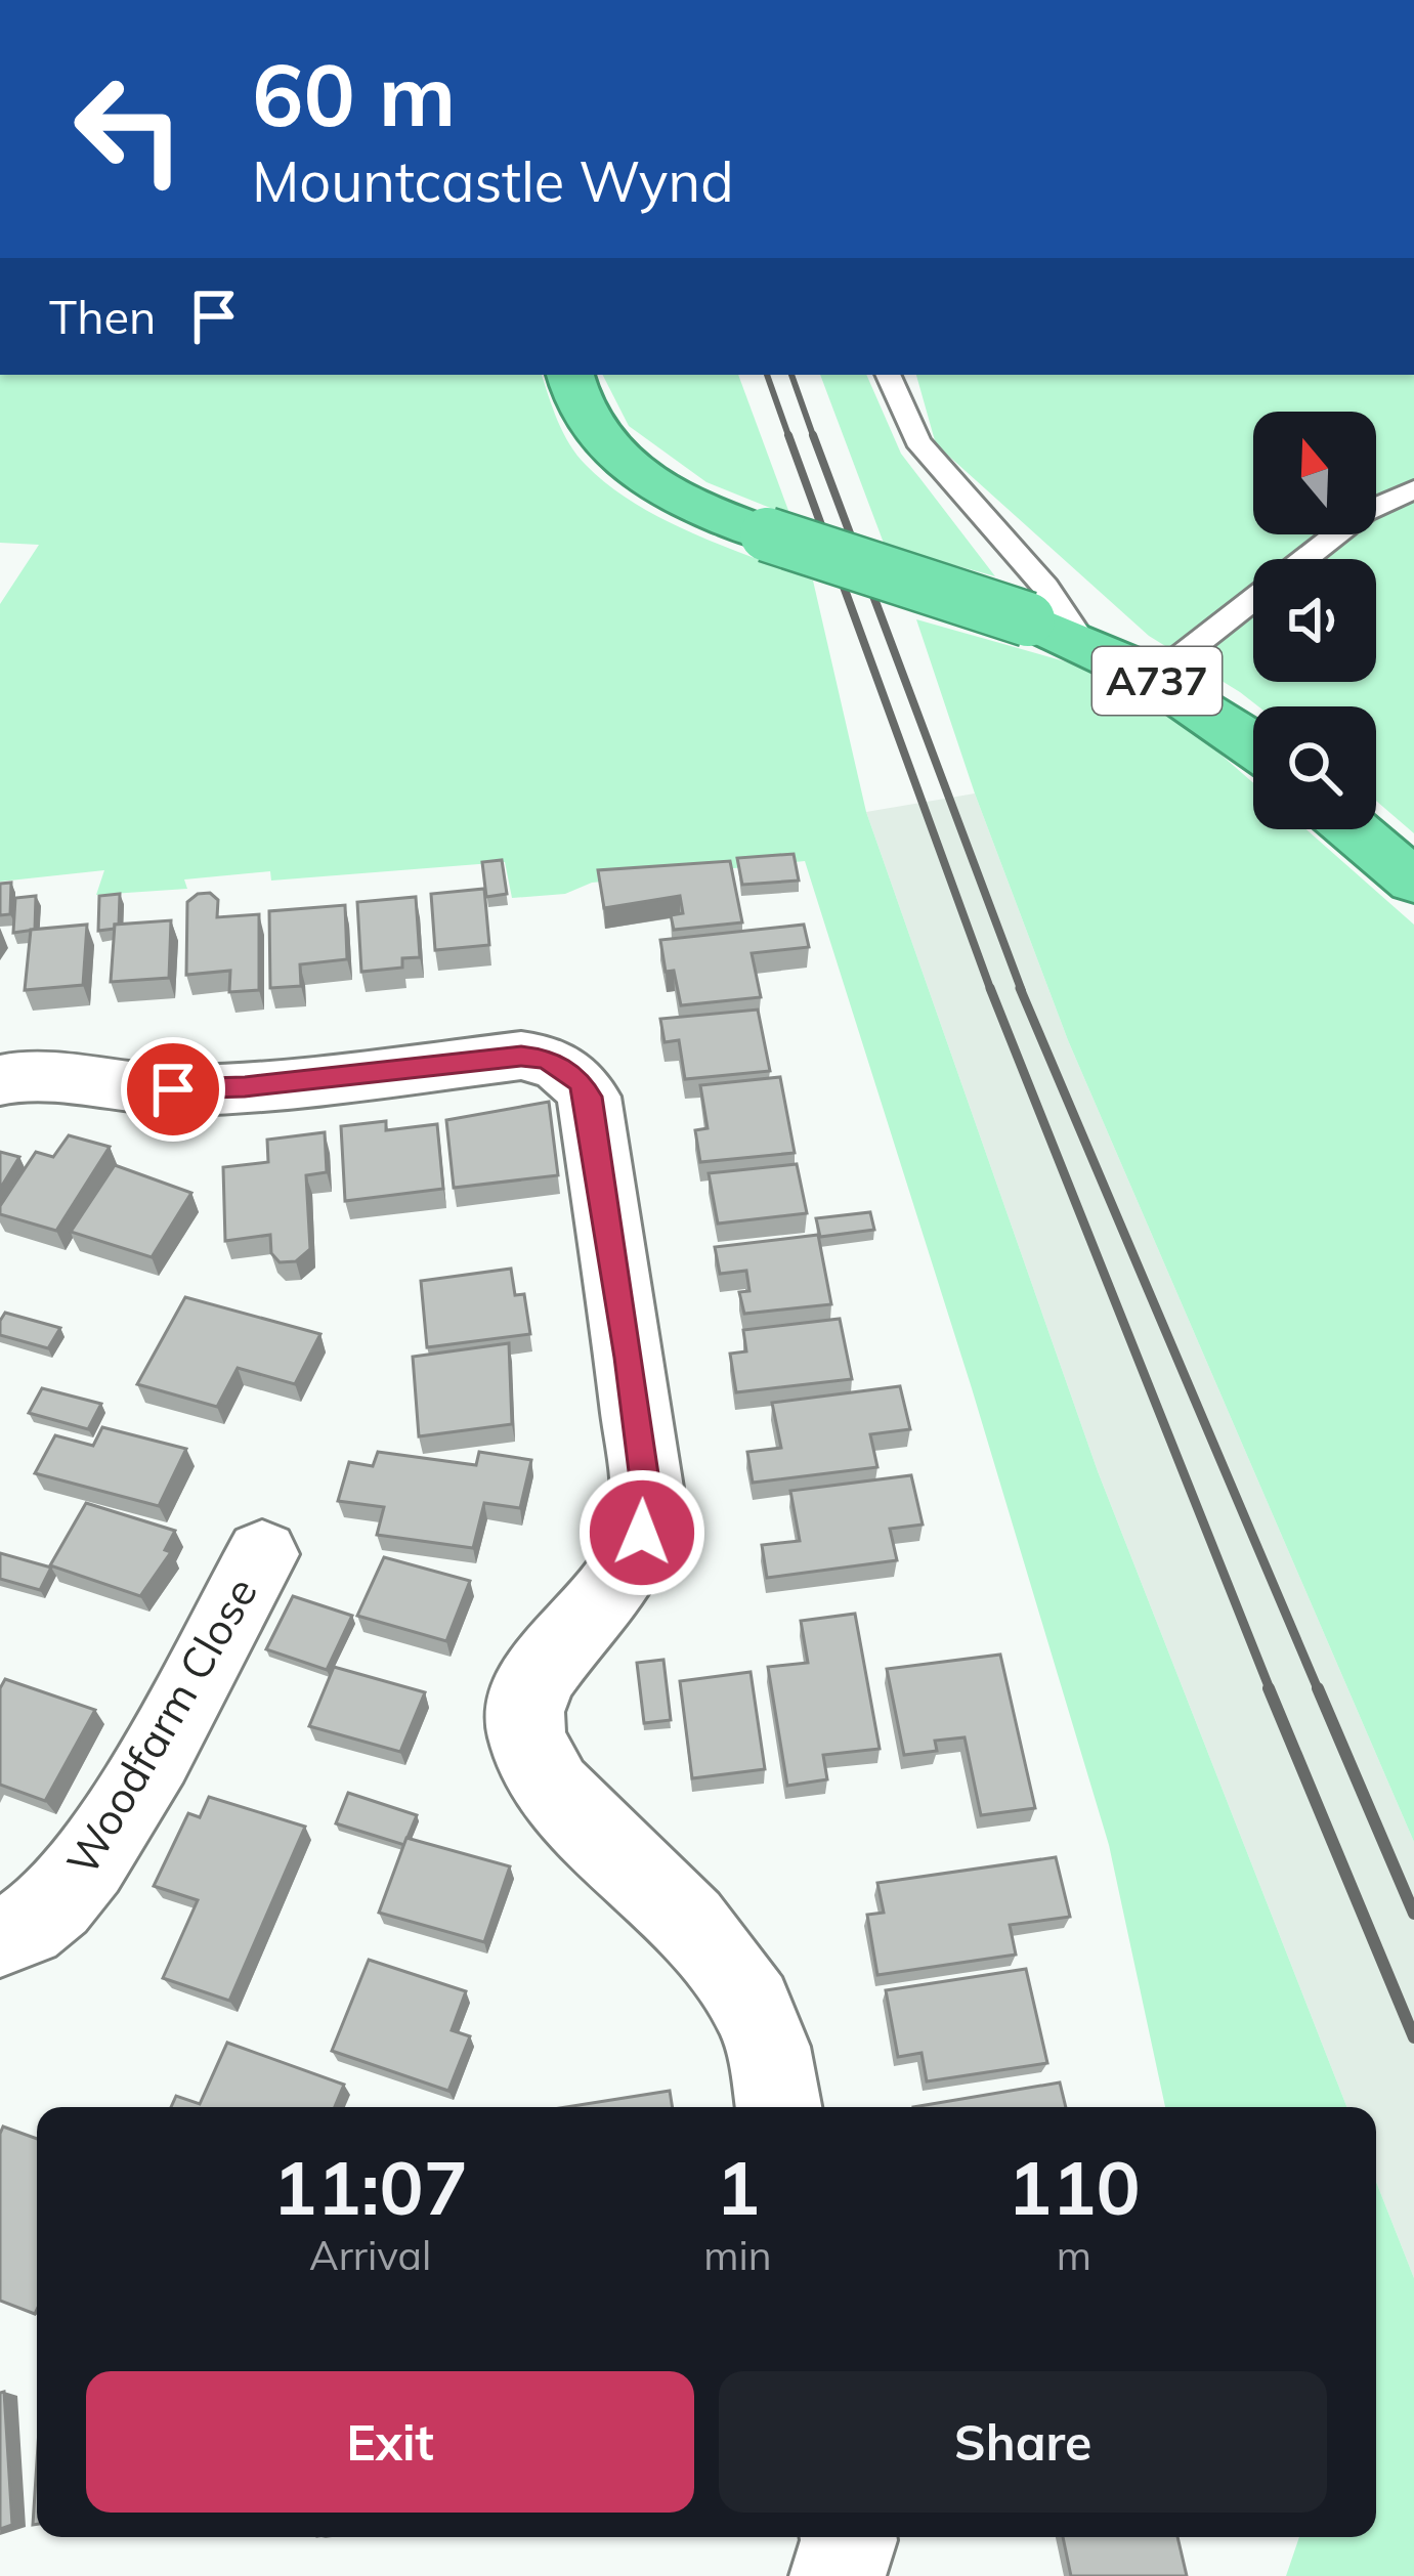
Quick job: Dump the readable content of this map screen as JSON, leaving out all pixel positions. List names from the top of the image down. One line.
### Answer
{"streets":{"highway":["A737"],"street":["Woodfarm Close"]},"north":"top","page":{"turn":["60 m","Mountcastle Wynd"],"then":"Then","eta":["11:07","Arrival","1","min","110","m"],"buttons":["Exit","Share"]}}
